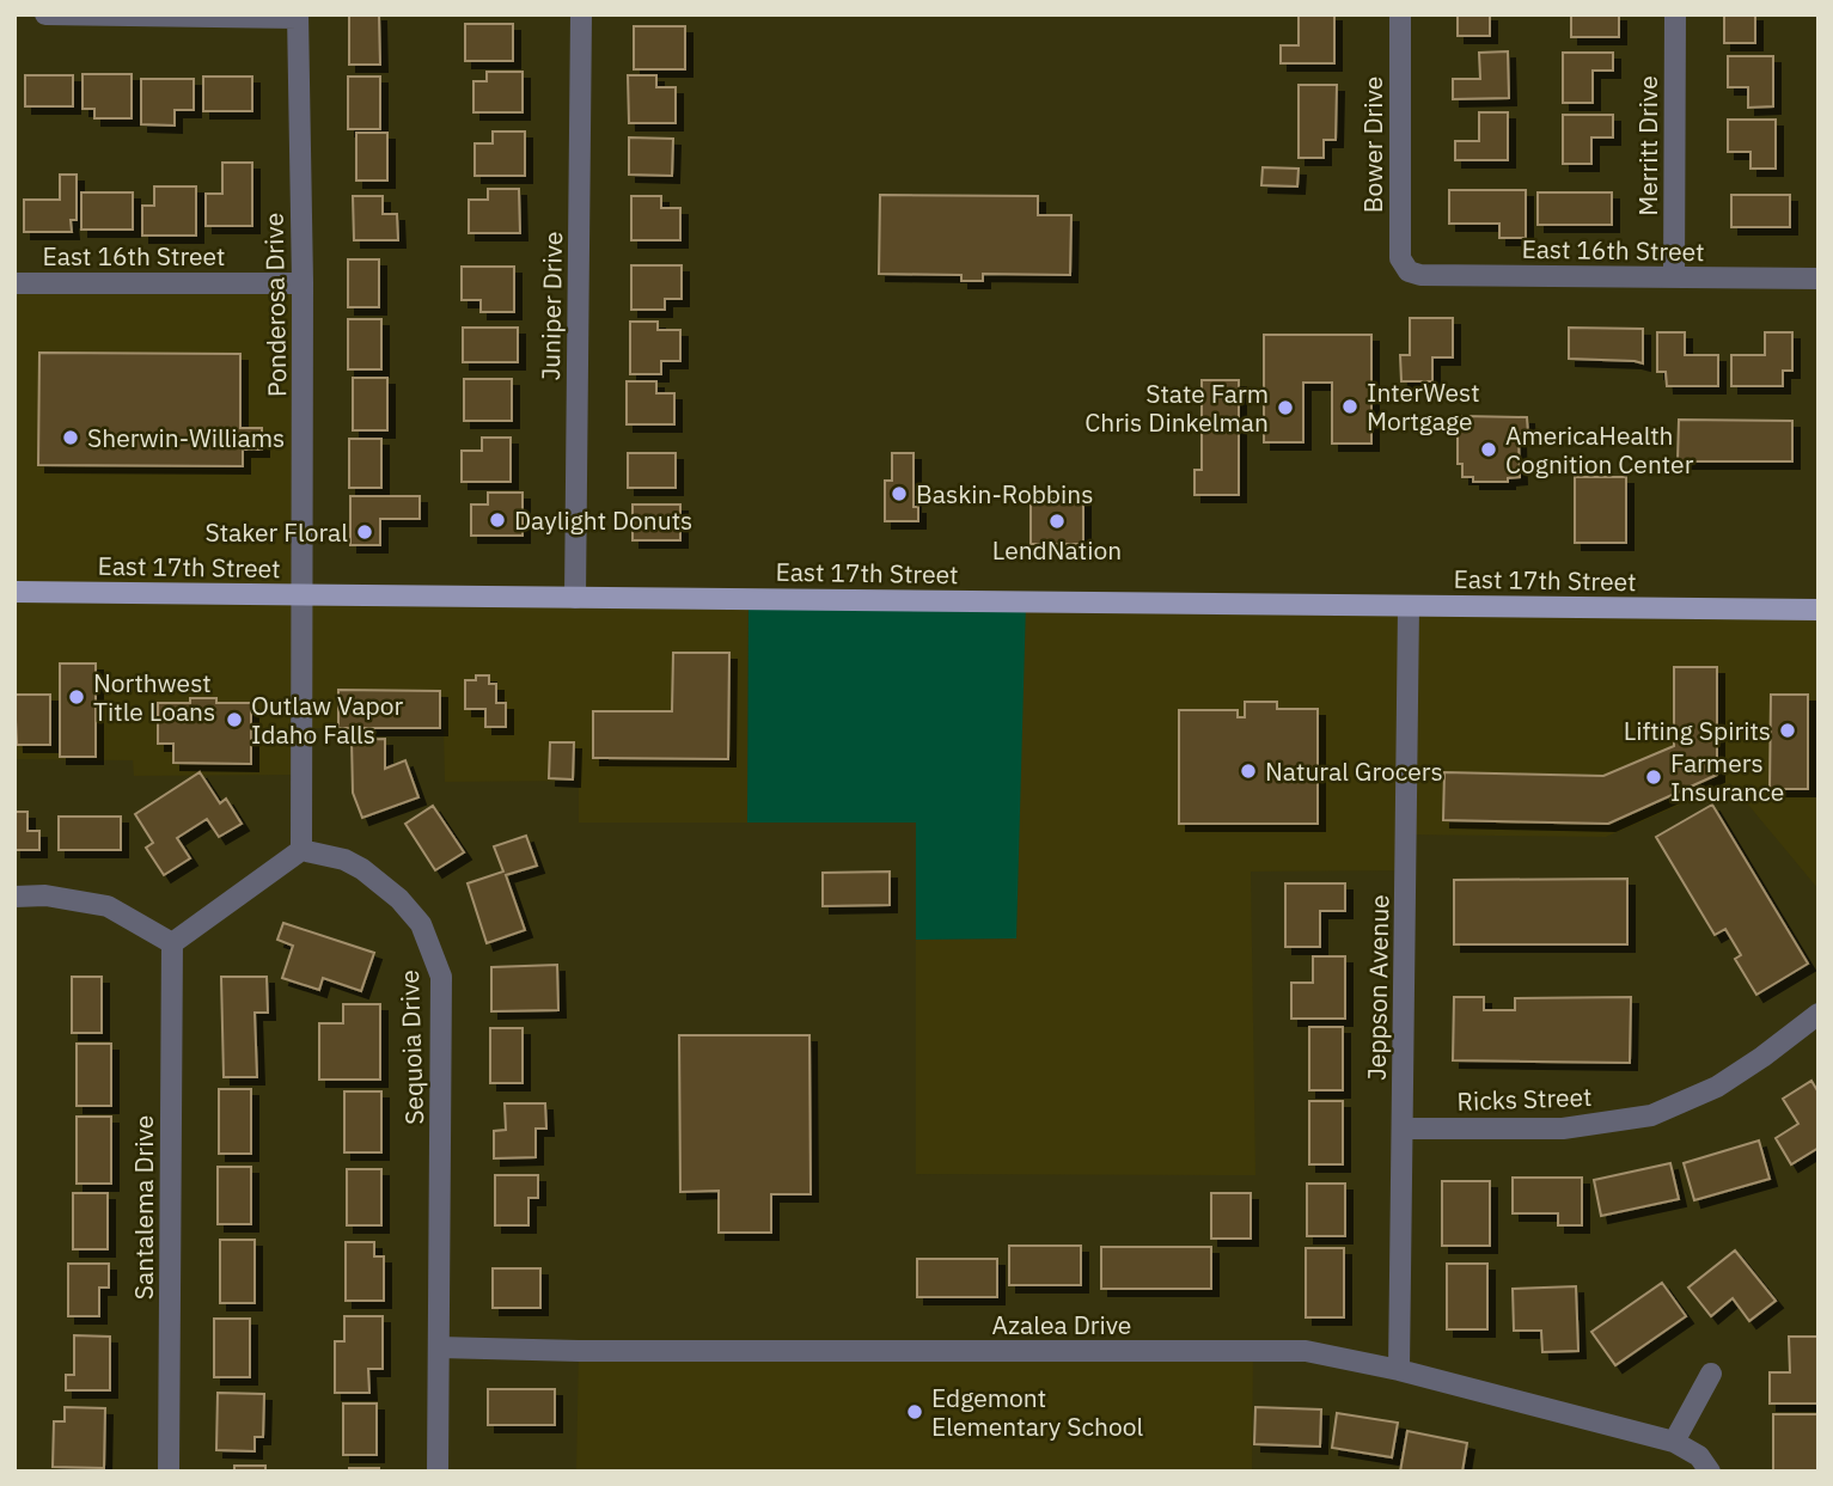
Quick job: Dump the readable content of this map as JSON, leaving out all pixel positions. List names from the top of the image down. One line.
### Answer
{"streets":{"main road":["East 17th Street"],"street":["Bower Drive","Merritt Drive","East 16th Street","Ponderosa Drive","Juniper Drive","Jeppson Avenue","Sequoia Drive","Ricks Street","Santalema Drive","Azalea Drive"]},"crossings":[["Bower Drive","East 16th Street"],["Merritt Drive","East 16th Street"],["East 16th Street","Ponderosa Drive"],["Ponderosa Drive","East 17th Street"],["Juniper Drive","East 17th Street"],["East 17th Street","Jeppson Avenue"],["Jeppson Avenue","Ricks Street"],["Jeppson Avenue","Azalea Drive"],["Sequoia Drive","Azalea Drive"]],"places":["InterWest Mortgage","State Farm Chris Dinkelman","Sherwin-Williams","AmericaHealth Cognition Center","Baskin-Robbins","Daylight Donuts","LendNation","Staker Floral","Northwest Title Loans","Outlaw Vapor Idaho Falls","Lifting Spirits","Natural Grocers","Farmers Insurance","Edgemont Elementary School"]}
